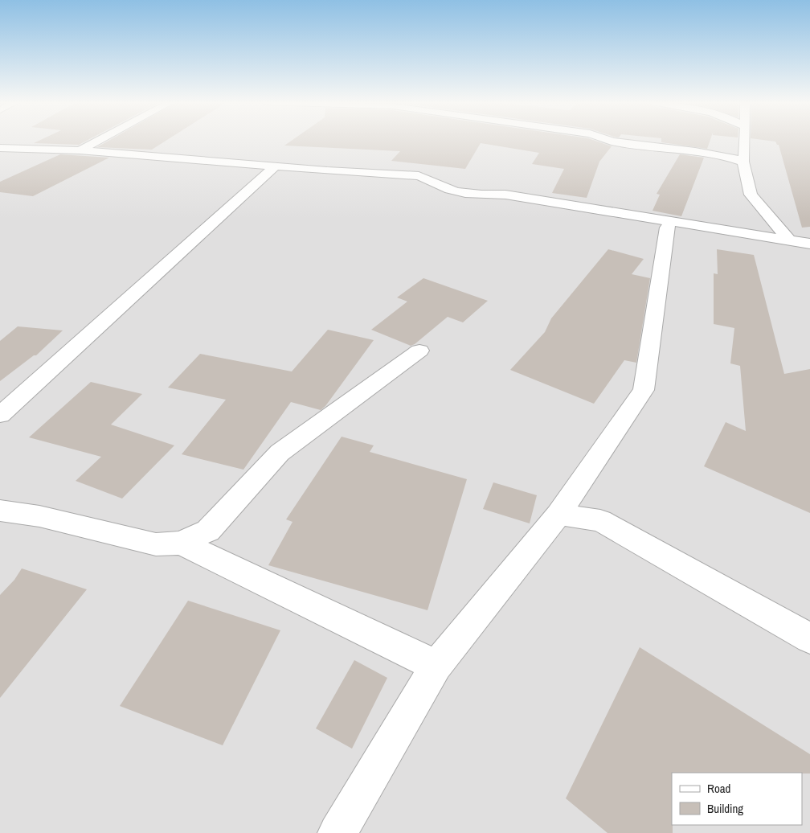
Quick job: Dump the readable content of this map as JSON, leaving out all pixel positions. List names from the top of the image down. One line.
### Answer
{"legend":["Road","Building"]}
